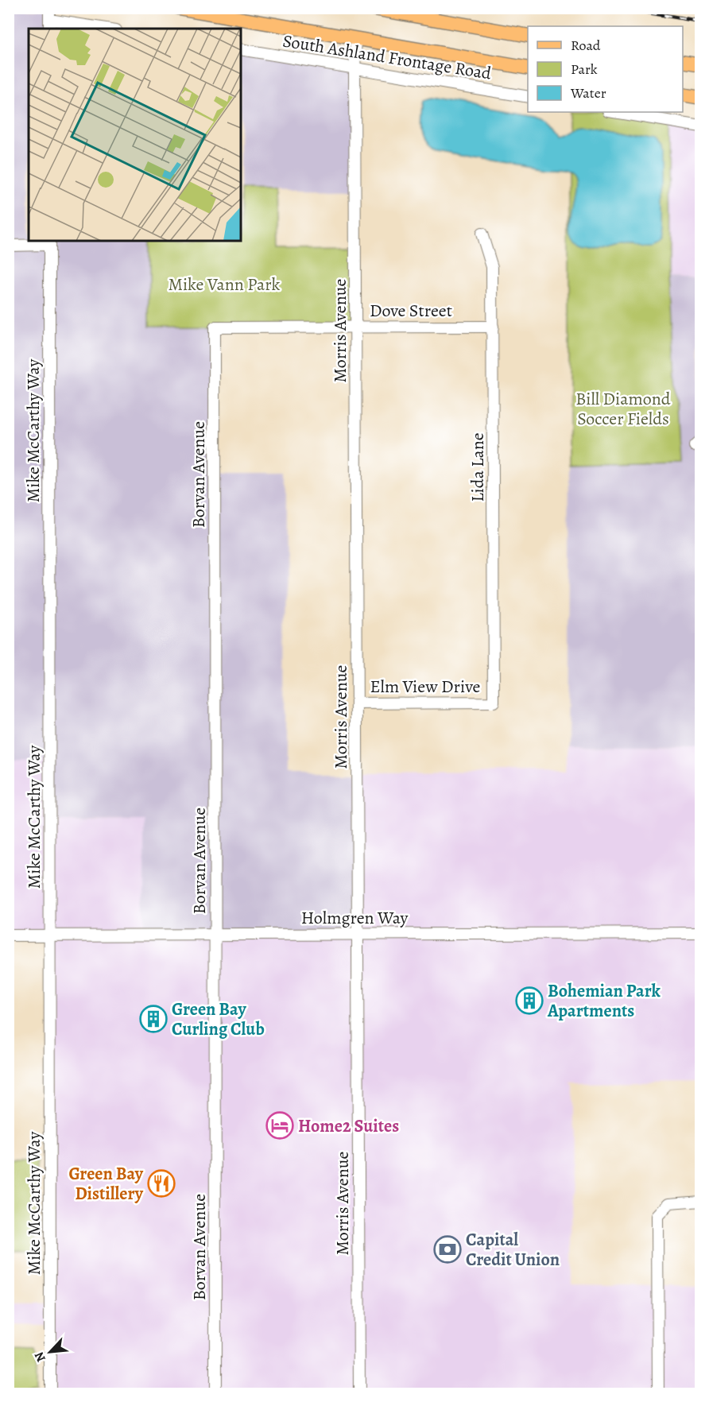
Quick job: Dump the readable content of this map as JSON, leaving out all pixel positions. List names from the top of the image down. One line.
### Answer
{"streets":{"street":["South Ashland Frontage Road","Dove Street","Morris Avenue","Mike McCarthy Way","Lida Lane","Borvan Avenue","Elm View Drive","Holmgren Way"]},"crossings":[["South Ashland Frontage Road","Morris Avenue"],["Dove Street","Morris Avenue"],["Dove Street","Lida Lane"],["Dove Street","Borvan Avenue"],["Morris Avenue","Elm View Drive"],["Morris Avenue","Holmgren Way"],["Mike McCarthy Way","Holmgren Way"],["Lida Lane","Elm View Drive"],["Borvan Avenue","Holmgren Way"]],"parks":["Mike Vann Park","Bill Diamond Soccer Fields"],"places":{"building":["Bohemian Park Apartments","Green Bay Curling Club"],"hotel":["Home2 Suites"],"restaurant":["Green Bay Distillery"],"bank":["Capital Credit Union"]},"legend":["Road","Park","Water"],"north":"bottom left"}
